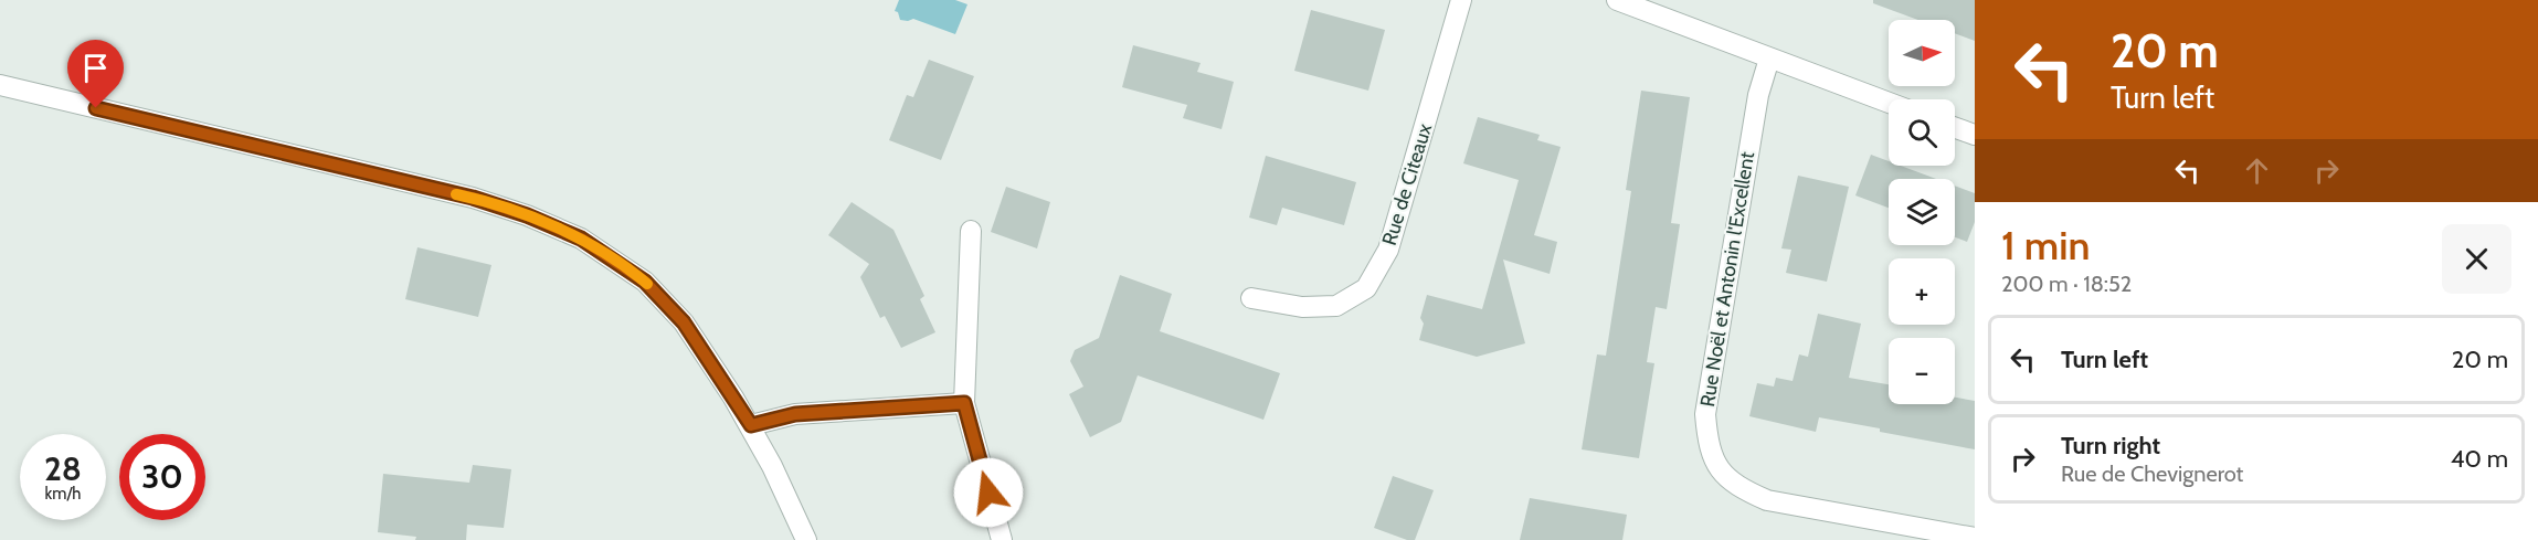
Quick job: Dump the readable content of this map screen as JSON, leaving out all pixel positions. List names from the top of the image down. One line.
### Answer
{"streets":{"street":["Rue de Citeaux","Rue Noël et Antonin l'Excellent"]},"north":"right","page":{"turn":["20 m","Turn left"],"map_buttons":["+","−"],"heading":["1 min","200 m · 18:52"],"list":[{"name":"Turn left","value":"20 m"},{"name":"Turn right","note":"Rue de Chevignerot","value":"40 m"}],"speed":"28 km/h","limit":"30"}}
